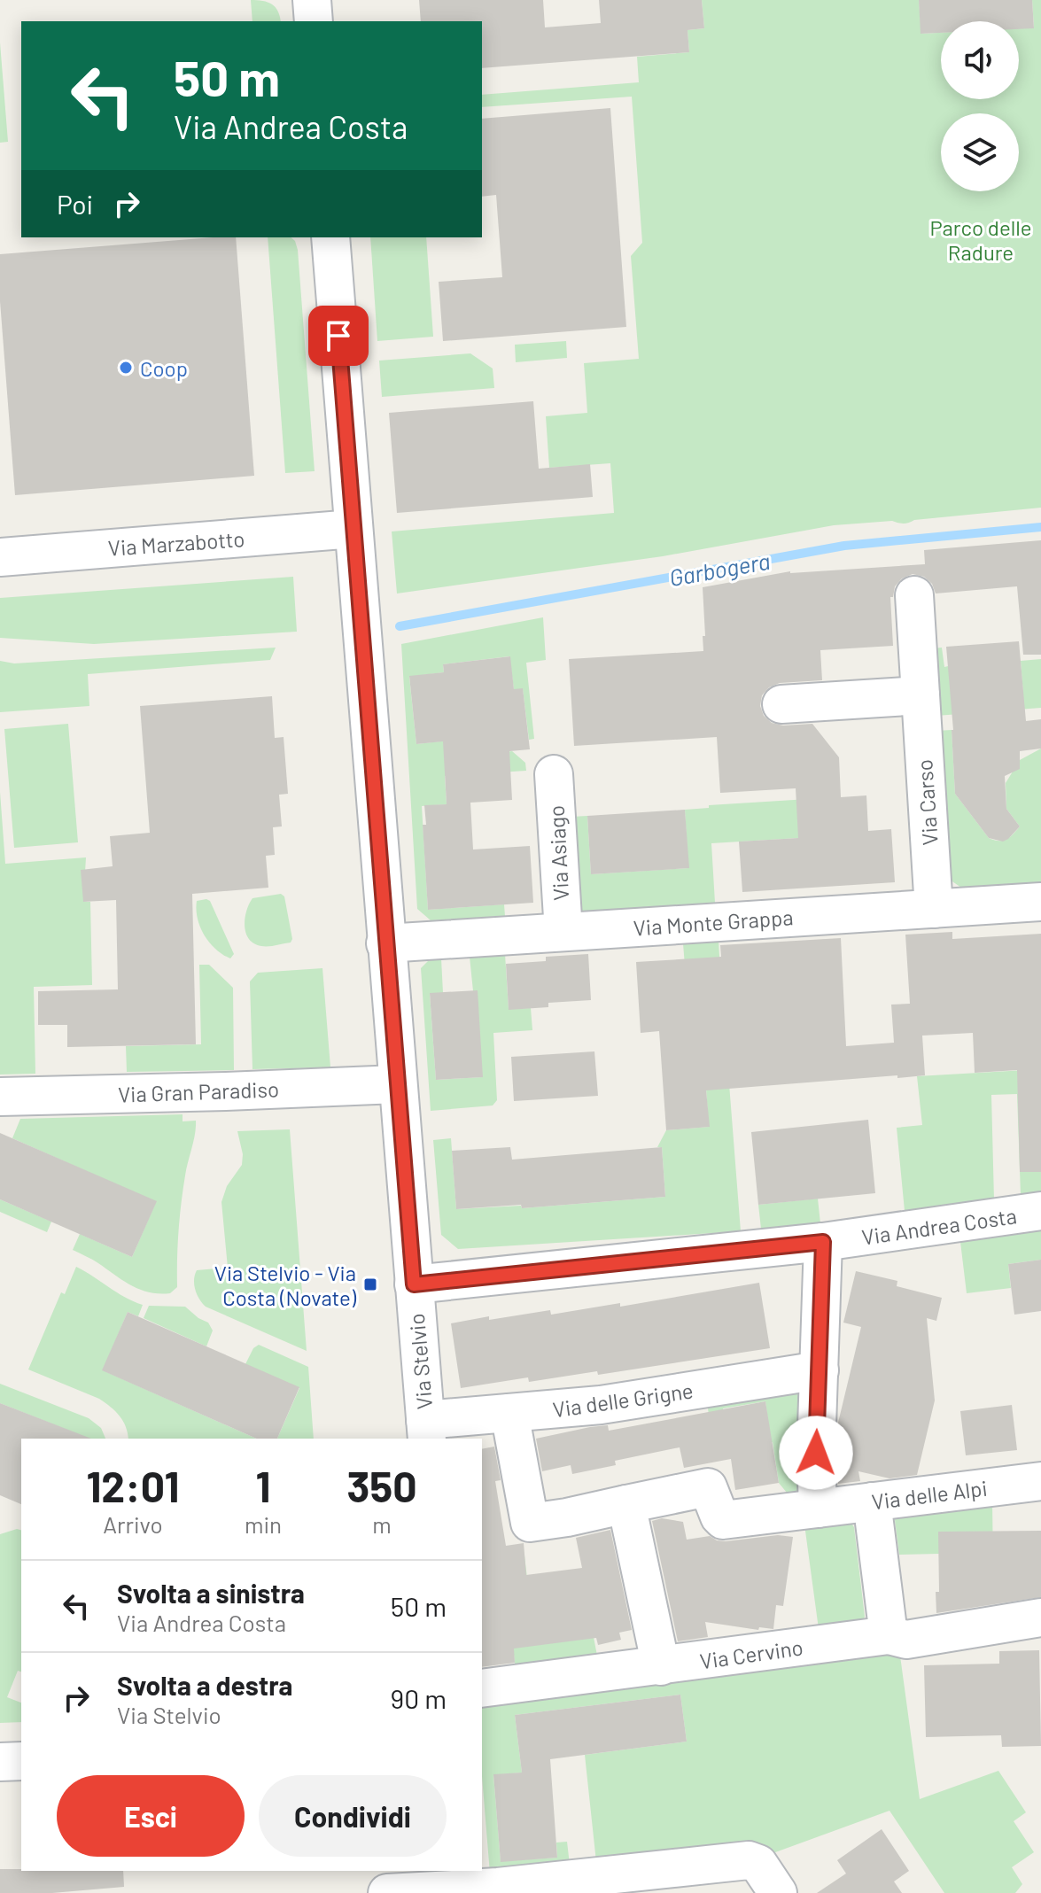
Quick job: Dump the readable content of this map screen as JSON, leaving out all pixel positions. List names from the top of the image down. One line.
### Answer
{"streets":{"street":["Via Marzabotto","Via Carso","Via Asiago","Via Monte Grappa","Via Gran Paradiso","Via Andrea Costa","Via Stelvio","Via delle Grigne","Via delle Alpi","Via Cervino"]},"crossings":[["Via Marzabotto","Via Stelvio"],["Via Carso","Via Monte Grappa"],["Via Asiago","Via Monte Grappa"],["Via Monte Grappa","Via Stelvio"],["Via Gran Paradiso","Via Stelvio"],["Via Andrea Costa","Via Stelvio"],["Via Stelvio","Via delle Grigne"]],"water":["Garbogera"],"parks":["Parco delle Radure"],"places":{"other":["Coop"],"transit":["Via Stelvio - Via Costa (Novate)"]},"page":{"turn":["50 m","Via Andrea Costa"],"then":"Poi","eta":["12:01","Arrivo","1","min","350","m"],"list":[{"name":"Svolta a sinistra","note":"Via Andrea Costa","value":"50 m"},{"name":"Svolta a destra","note":"Via Stelvio","value":"90 m"}],"buttons":["Esci","Condividi"]}}
